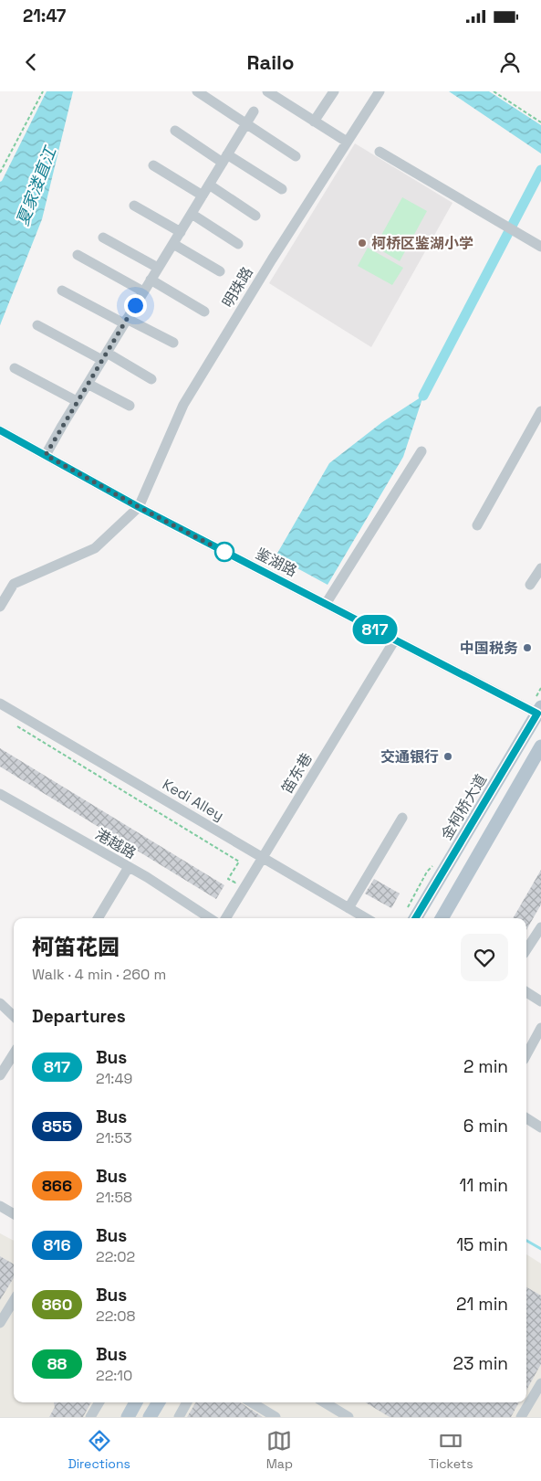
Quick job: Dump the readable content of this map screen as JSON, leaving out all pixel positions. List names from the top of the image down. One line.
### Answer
{"streets":{"main road":["金柯桥大道"],"street":["明珠路","鉴湖路","笛东巷","Kedi Alley","港越路"]},"crossings":[["明珠路","鉴湖路"],["鉴湖路","笛东巷"],["鉴湖路","金柯桥大道"],["笛东巷","Kedi Alley"]],"water":["夏家溇直江"],"places":["柯桥区鉴湖小学","中国税务","交通银行"],"lines":["bus line 817"],"page":{"status":"21:47","header":"Railo","on_map":"817","heading":[["柯笛花园","Walk · 4 min · 260 m"],"Departures"],"list":[{"mark":"817","name":"Bus","note":"21:49","value":"2 min"},{"mark":"855","name":"Bus","note":"21:53","value":"6 min"},{"mark":"866","name":"Bus","note":"21:58","value":"11 min"},{"mark":"816","name":"Bus","note":"22:02","value":"15 min"},{"mark":"860","name":"Bus","note":"22:08","value":"21 min"},{"mark":"88","name":"Bus","note":"22:10","value":"23 min"}],"tabs":["Directions","Map","Tickets"]}}
